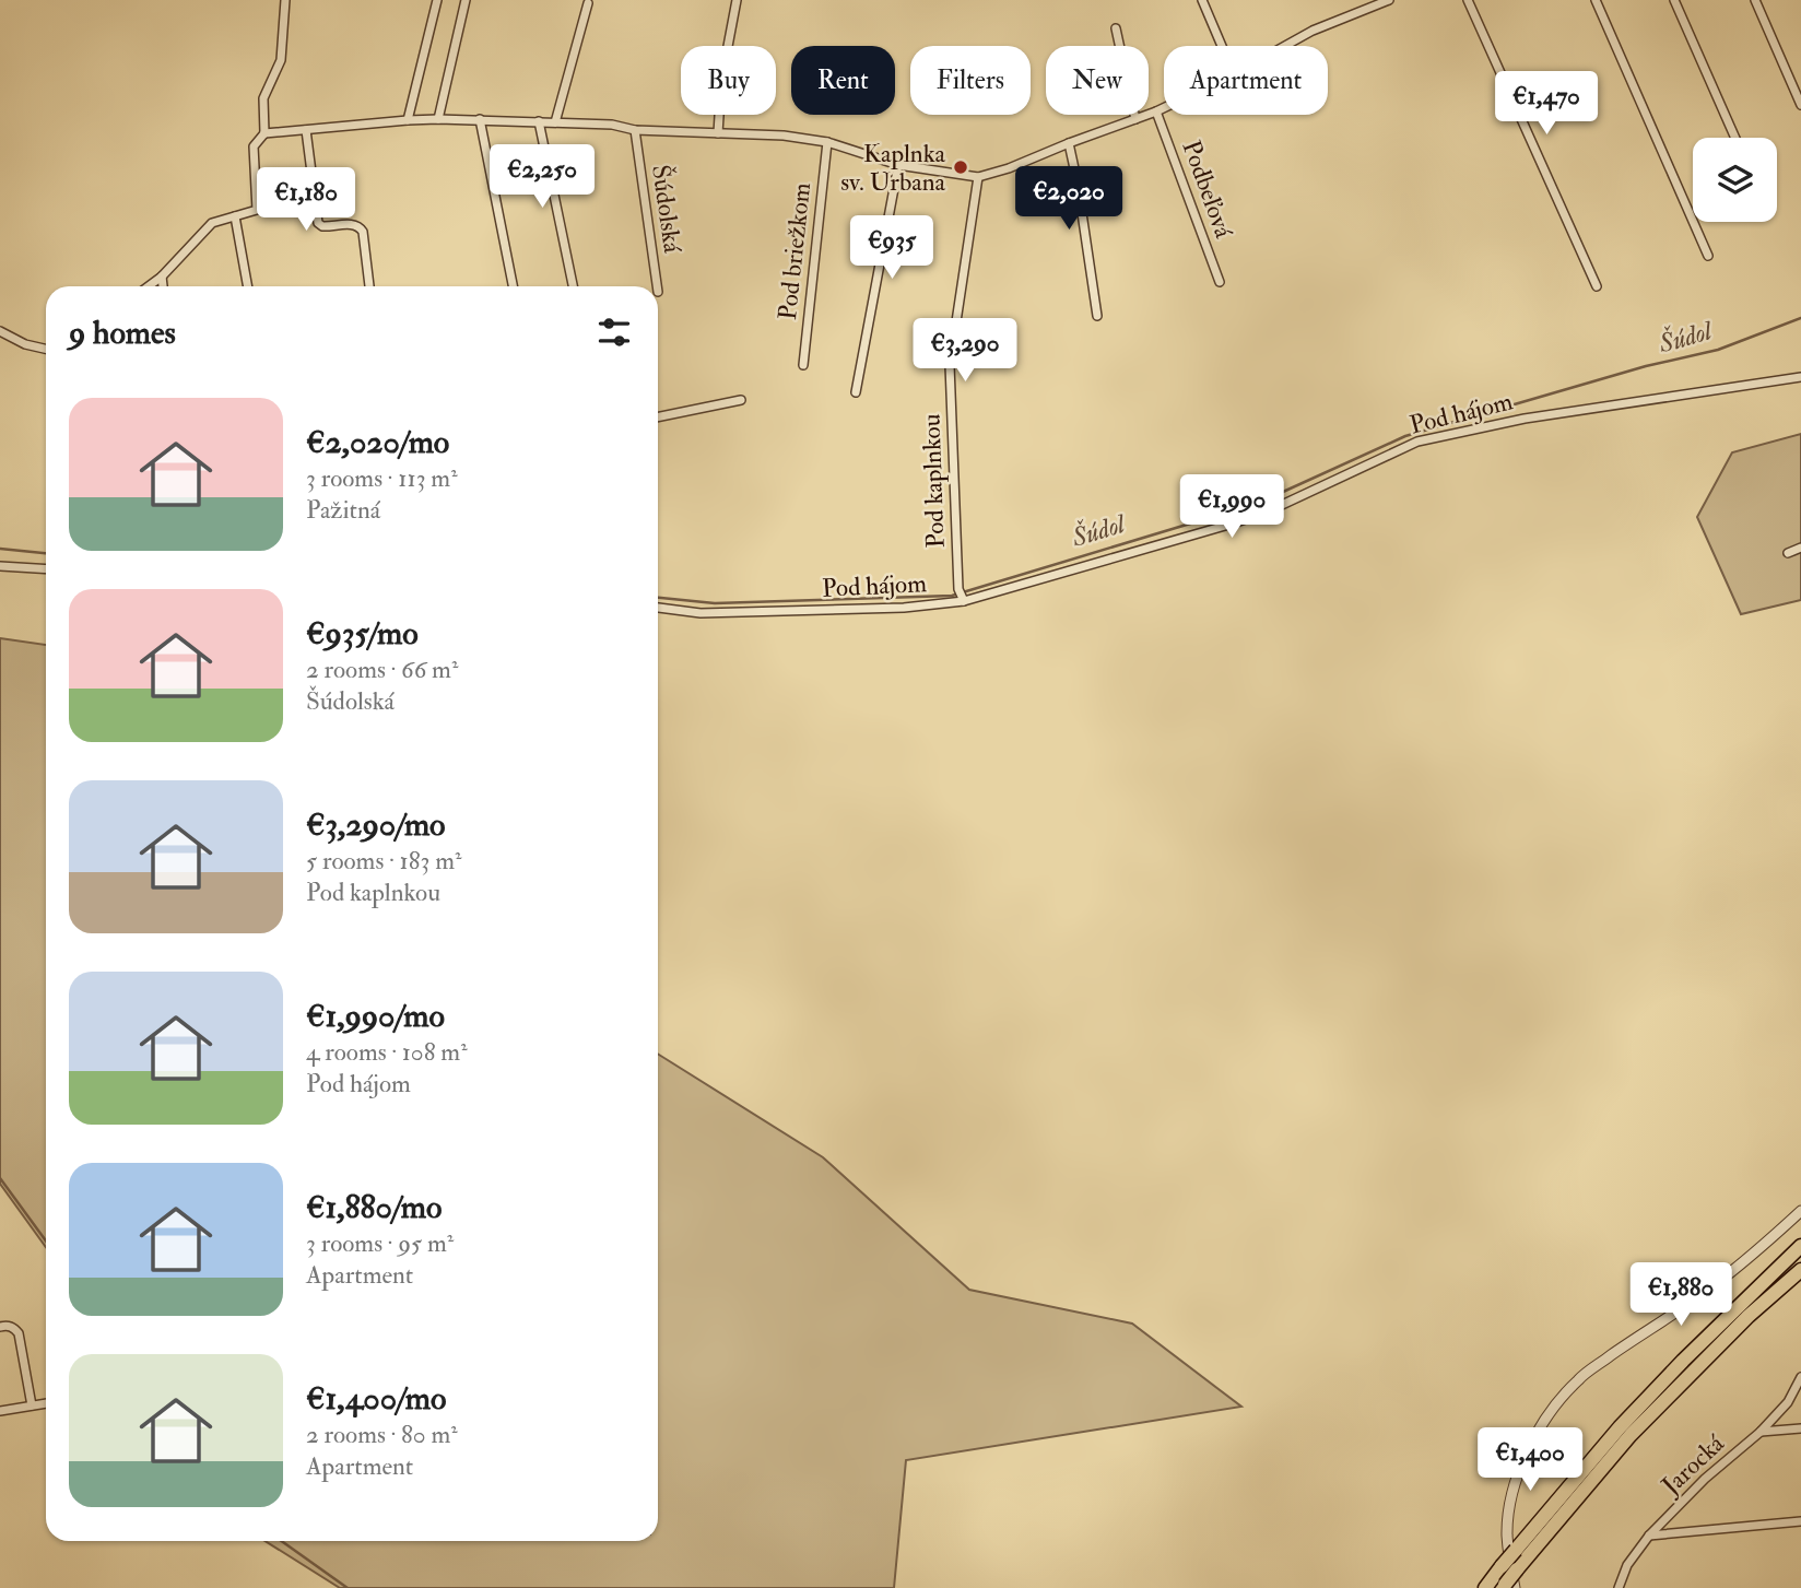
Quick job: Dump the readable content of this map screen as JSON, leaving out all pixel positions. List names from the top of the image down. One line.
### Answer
{"streets":{"street":["Podbeľová","Šúdolská","Pod briežkom","Pod hájom","Pod kaplnkou","Jarocká"]},"crossings":[["Podbeľová","Šúdolská"],["Šúdolská","Pod briežkom"],["Šúdolská","Pod kaplnkou"],["Pod hájom","Pod kaplnkou"]],"water":["Šúdol"],"places":["Kaplnka sv. Urbana"],"page":{"chip":["Buy","Rent","Filters","New","Apartment"],"price":["€1,470","€2,250","€2,020","€1,180","€935","€3,290","€1,990","€1,880","€1,400"],"heading":"9 homes","list":[{"name":"€2,020/mo","note":"3 rooms · 113 m² · Pažitná"},{"name":"€935/mo","note":"2 rooms · 66 m² · Šúdolská"},{"name":"€3,290/mo","note":"5 rooms · 183 m² · Pod kaplnkou"},{"name":"€1,990/mo","note":"4 rooms · 108 m² · Pod hájom"},{"name":"€1,880/mo","note":"3 rooms · 95 m² · Apartment"},{"name":"€1,400/mo","note":"2 rooms · 80 m² · Apartment"}]}}
